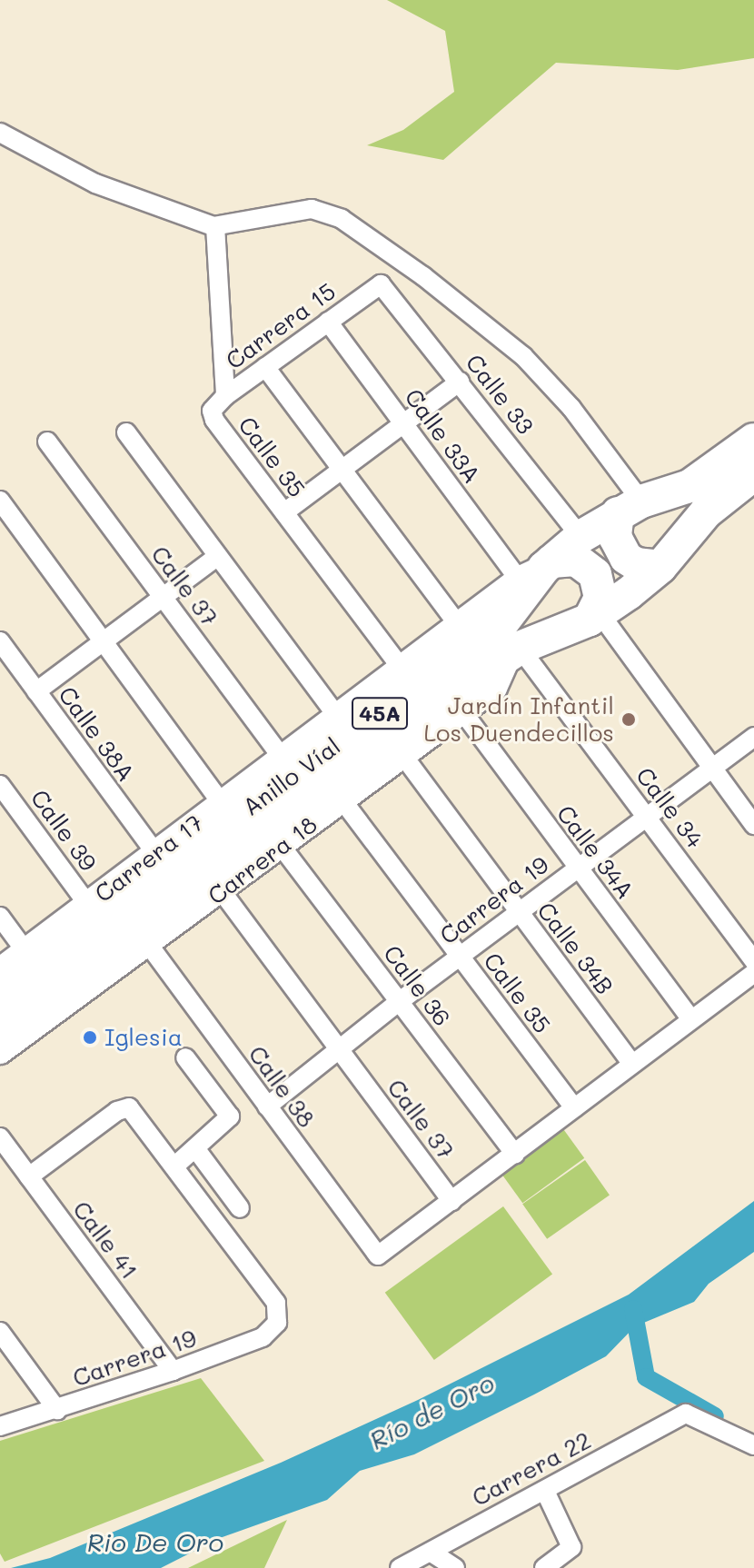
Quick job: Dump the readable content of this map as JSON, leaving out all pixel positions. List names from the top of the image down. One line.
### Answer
{"streets":{"highway":["45A","Anillo Víal"],"street":["Carrera 15","Calle 33","Calle 33A","Calle 35","Calle 37","Calle 38A","Calle 34","Calle 39","Calle 34A","Carrera 17","Carrera 18","Carrera 19","Calle 34B","Calle 36","Calle 38","Calle 41","Carrera 22"]},"crossings":[["Carrera 15","Calle 33"],["Carrera 15","Calle 33A"],["Carrera 15","Calle 35"],["Calle 33","Anillo Víal"],["Calle 33A","Anillo Víal"],["Calle 33A","Carrera 17"],["Calle 35","Carrera 17"],["Calle 35","Carrera 18"],["Calle 35","Carrera 19"],["Calle 37","Carrera 17"],["Calle 37","Carrera 18"],["Calle 37","Carrera 19"],["Calle 37","Calle 38"],["Calle 38A","Carrera 17"],["Anillo Víal","Calle 34"],["Anillo Víal","Carrera 17"],["Anillo Víal","Carrera 18"],["Calle 34","Carrera 18"],["Calle 34","Carrera 19"],["Calle 39","Carrera 17"],["Calle 34A","Carrera 18"],["Calle 34A","Carrera 19"],["Carrera 18","Calle 34B"],["Carrera 18","Calle 36"],["Carrera 18","Calle 38"],["Carrera 19","Calle 34B"],["Carrera 19","Calle 36"],["Carrera 19","Calle 38"],["Carrera 19","Calle 41"]],"water":["Río de Oro","Rio De Oro"],"places":["Jardín Infantil Los Duendecillos","Iglesia"]}
